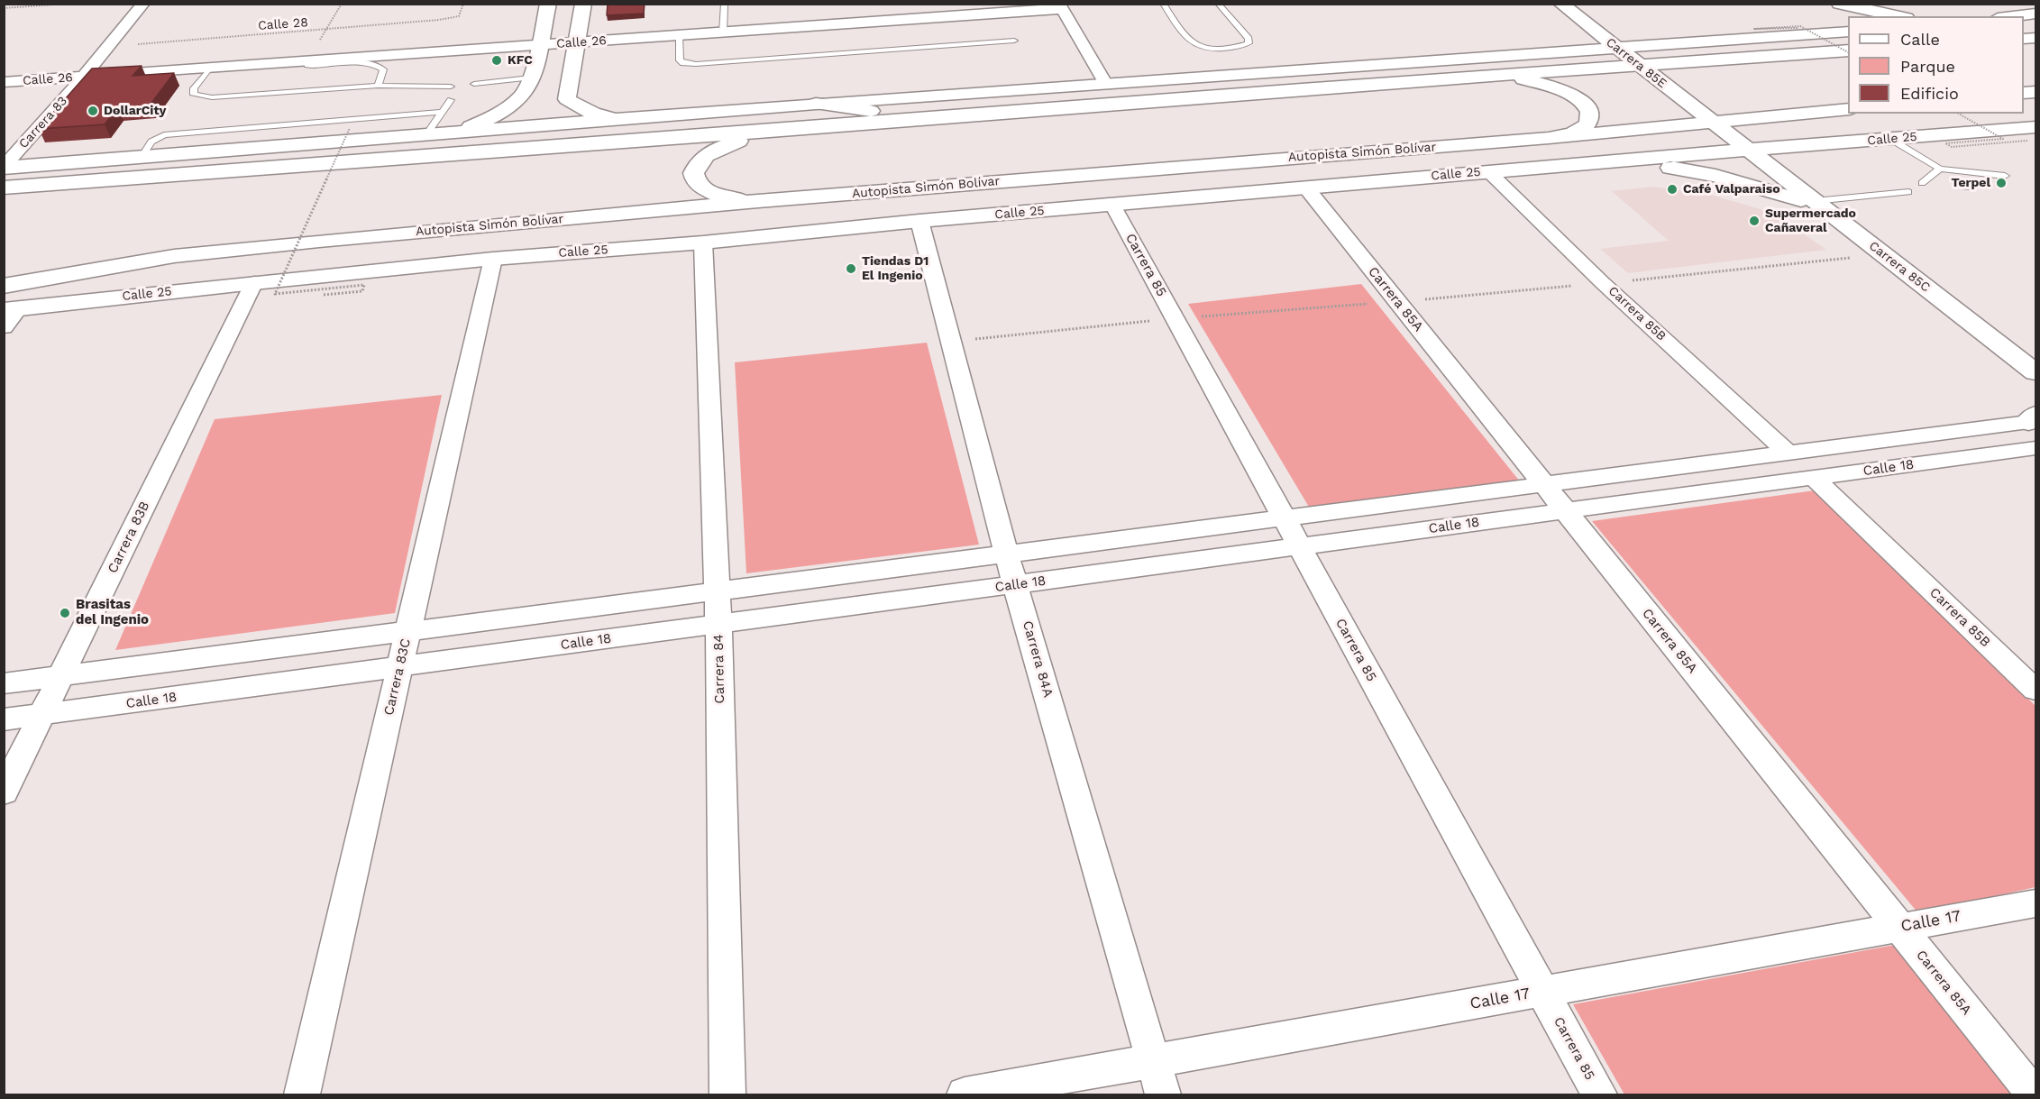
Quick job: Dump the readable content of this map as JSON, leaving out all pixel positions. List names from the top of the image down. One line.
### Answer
{"streets":{"main road":["Carrera 85E","Calle 25","Autopista Simón Bolívar","Carrera 85C"],"street":["Calle 26","Carrera 83","Carrera 85","Carrera 85A","Carrera 85B","Calle 18","Carrera 83B","Carrera 84A","Carrera 84","Carrera 83C","Calle 17"],"path":["Calle 28"]},"crossings":[["Calle 28","Carrera 83"],["Calle 26","Carrera 83"],["Carrera 85E","Autopista Simón Bolívar"],["Carrera 85E","Carrera 85C"],["Calle 25","Carrera 85"],["Calle 25","Carrera 85C"],["Calle 25","Carrera 85A"],["Calle 25","Carrera 85B"],["Calle 25","Carrera 83B"],["Calle 25","Carrera 84A"],["Calle 25","Carrera 84"],["Calle 25","Carrera 83C"],["Autopista Simón Bolívar","Carrera 85C"],["Carrera 85","Calle 18"],["Carrera 85","Calle 17"],["Carrera 85A","Calle 18"],["Carrera 85A","Calle 17"],["Carrera 85B","Calle 18"],["Calle 18","Carrera 83B"],["Calle 18","Carrera 84A"],["Calle 18","Carrera 84"],["Calle 18","Carrera 83C"],["Carrera 84A","Calle 17"]],"places":["KFC","DollarCity","Terpel","Café Valparaiso","Supermercado Cañaveral","Tiendas D1 El Ingenio","Brasitas del Ingenio"],"legend":["Calle","Parque","Edificio"]}
